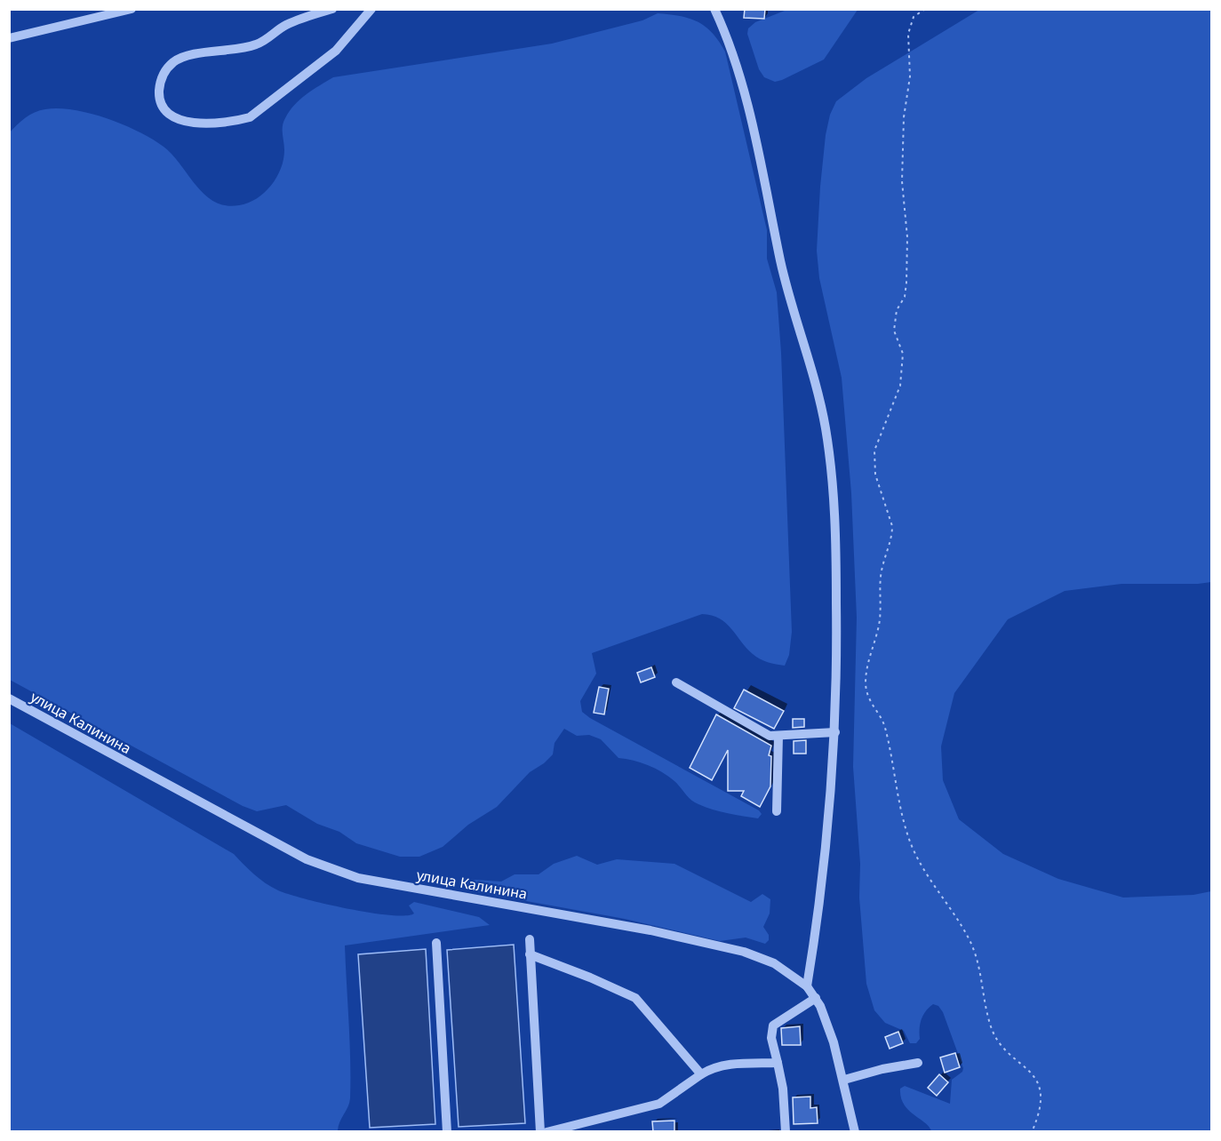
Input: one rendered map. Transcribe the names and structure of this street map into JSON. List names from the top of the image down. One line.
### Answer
{"streets":{"street":["улица Калинина"]}}
